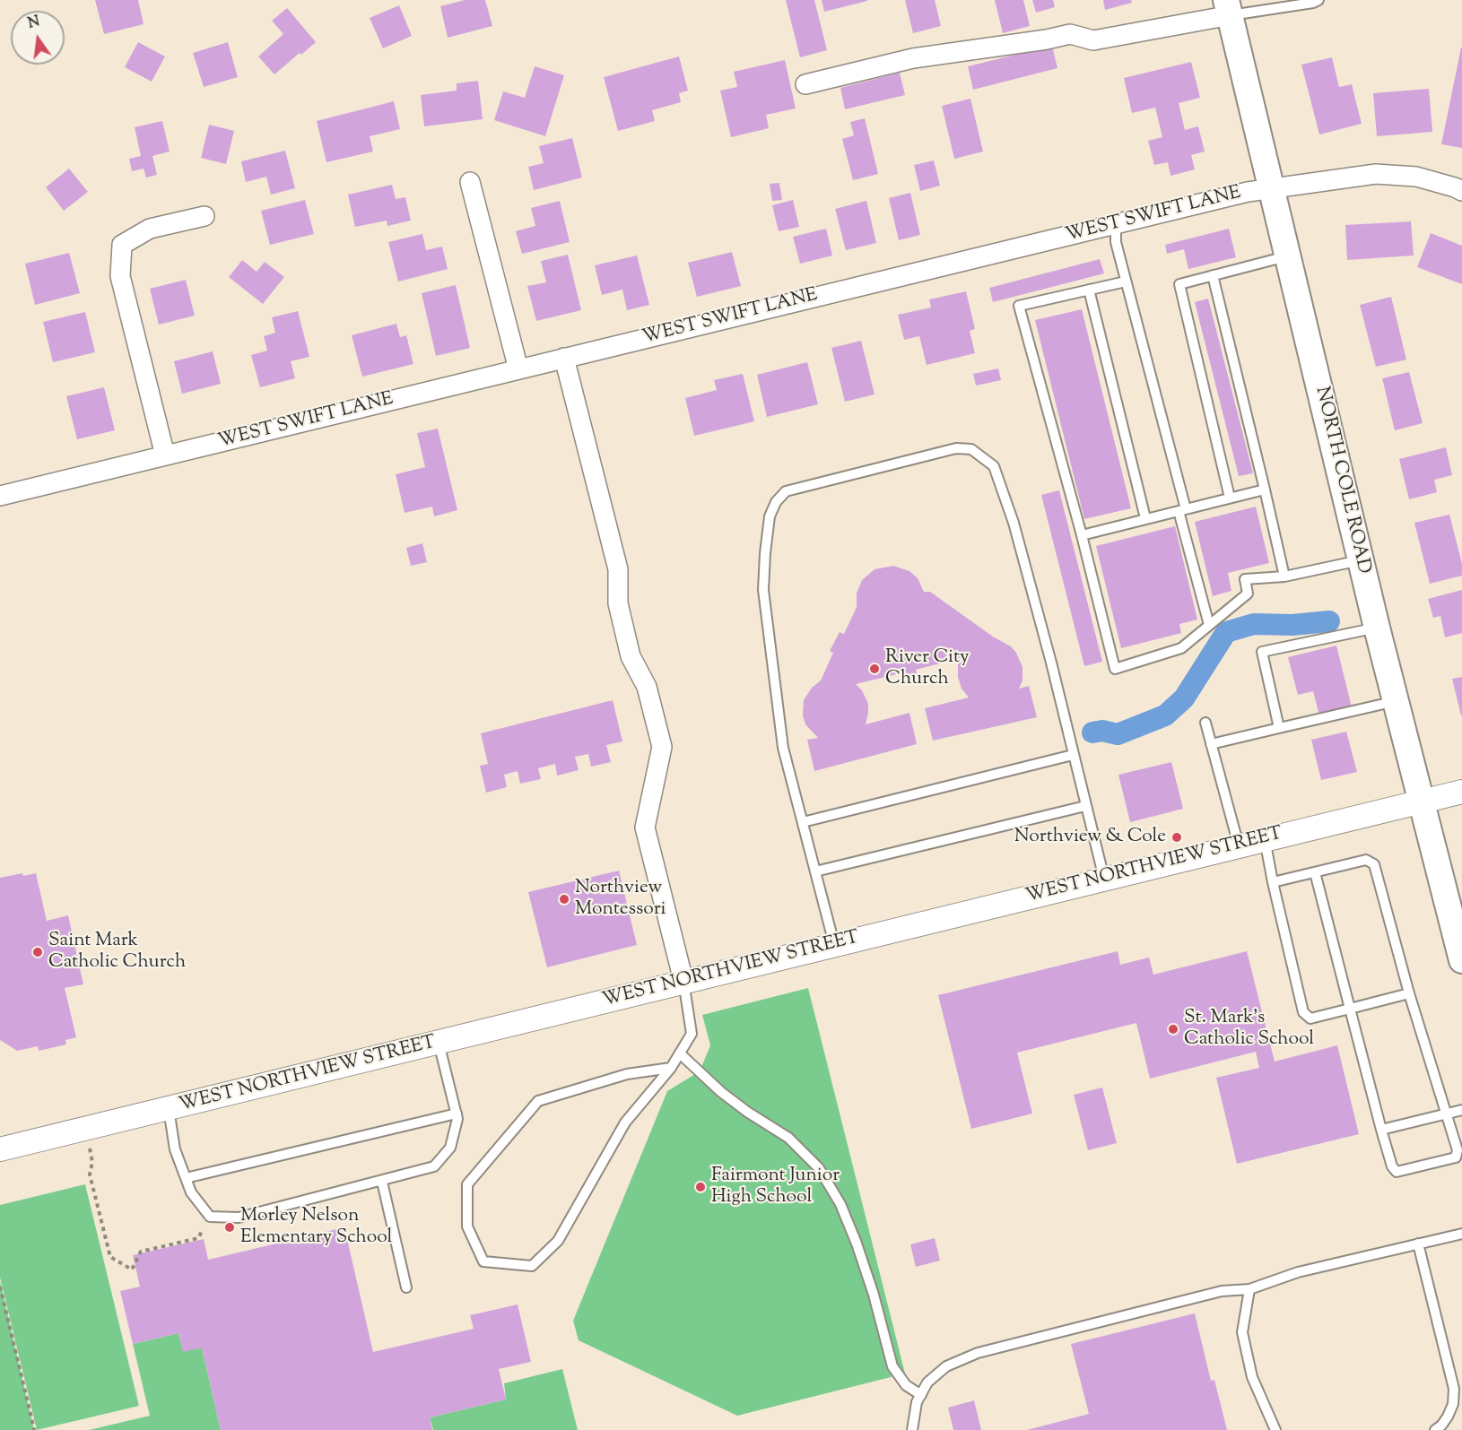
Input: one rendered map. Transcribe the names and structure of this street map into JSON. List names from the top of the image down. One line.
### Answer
{"streets":{"main road":["NORTH COLE ROAD"],"street":["WEST SWIFT LANE","WEST NORTHVIEW STREET"]},"crossings":[["WEST SWIFT LANE","NORTH COLE ROAD"],["NORTH COLE ROAD","WEST NORTHVIEW STREET"]],"places":["River City Church","Northview & Cole","Northview Montessori","Saint Mark Catholic Church","St. Mark's Catholic School","Fairmont Junior High School","Morley Nelson Elementary School"],"north":"top"}
